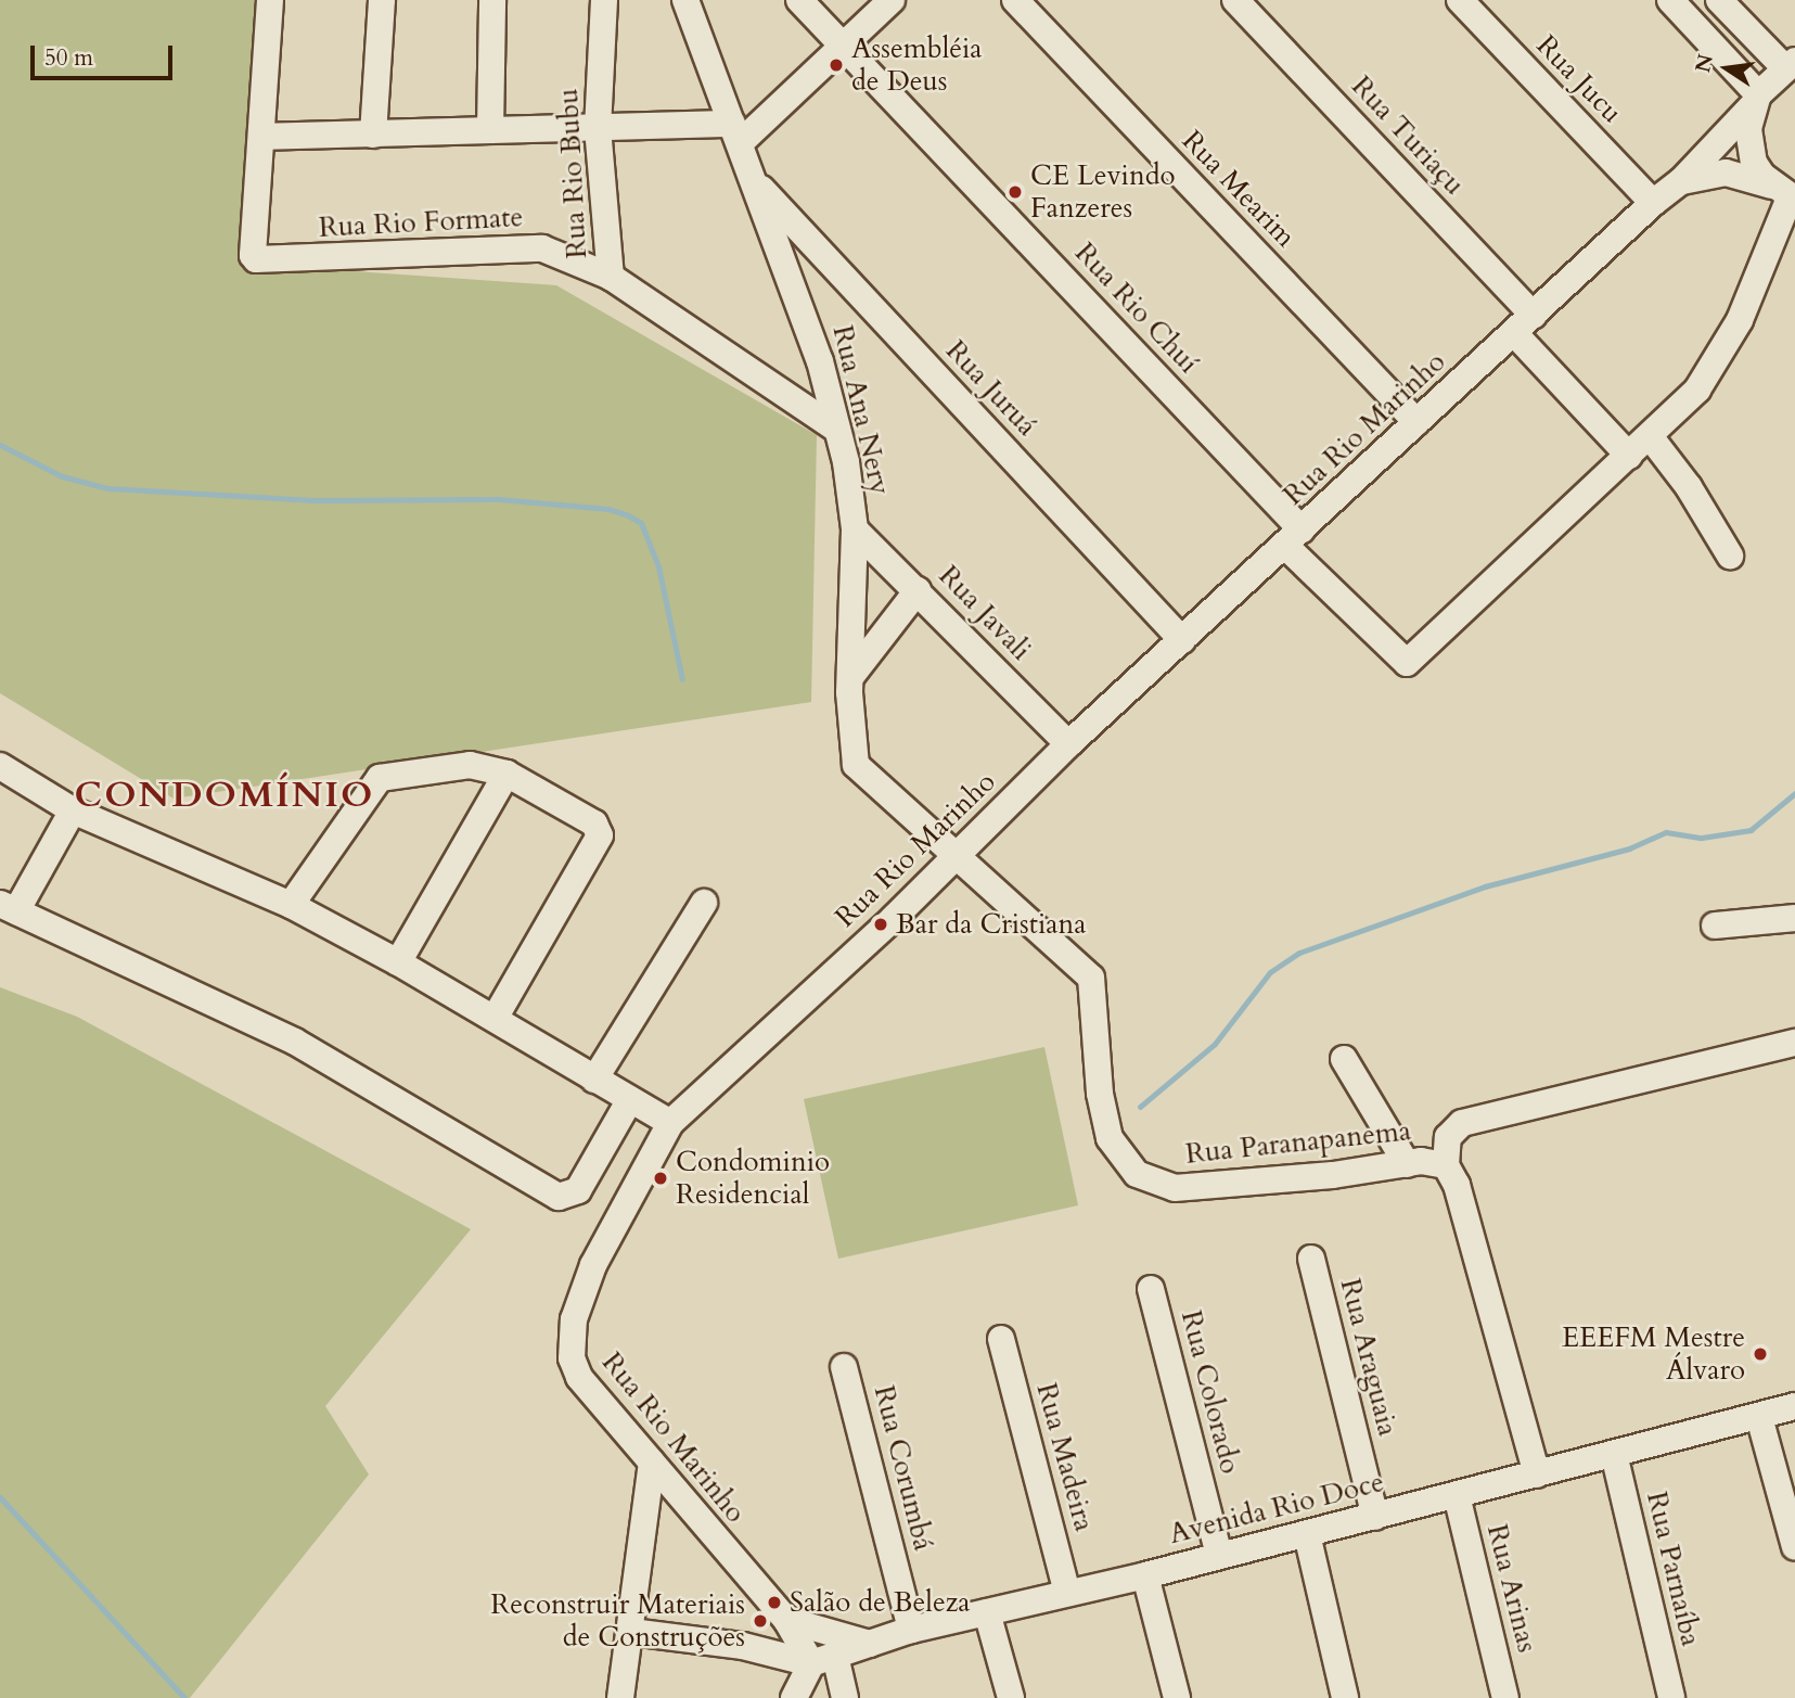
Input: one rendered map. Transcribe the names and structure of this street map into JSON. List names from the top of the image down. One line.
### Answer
{"streets":{"street":["Rua Jucu","Rua Turiaçu","Rua Rio Bubu","Rua Mearim","Rua Rio Formate","Rua Rio Chuí","Rua Juruá","Rua Ana Nery","Rua Rio Marinho","Rua Javali","Rua Paranapanema","Rua Araguaia","Rua Colorado","Rua Madeira","Rua Corumbá","Avenida Rio Doce","Rua Parnaíba","Rua Arinas"]},"crossings":[["Rua Jucu","Rua Rio Marinho"],["Rua Turiaçu","Rua Rio Chuí"],["Rua Turiaçu","Rua Rio Marinho"],["Rua Rio Bubu","Rua Rio Formate"],["Rua Mearim","Rua Rio Marinho"],["Rua Rio Chuí","Rua Rio Marinho"],["Rua Juruá","Rua Ana Nery"],["Rua Juruá","Rua Rio Marinho"],["Rua Ana Nery","Rua Rio Marinho"],["Rua Ana Nery","Rua Javali"],["Rua Ana Nery","Rua Paranapanema"],["Rua Rio Marinho","Rua Javali"],["Rua Rio Marinho","Avenida Rio Doce"],["Rua Paranapanema","Avenida Rio Doce"],["Rua Araguaia","Avenida Rio Doce"],["Rua Colorado","Avenida Rio Doce"],["Rua Madeira","Avenida Rio Doce"],["Rua Corumbá","Avenida Rio Doce"],["Avenida Rio Doce","Rua Parnaíba"],["Avenida Rio Doce","Rua Arinas"]],"districts":["CONDOMÍNIO"],"places":["Assembléia de Deus","CE Levindo Fanzeres","Bar da Cristiana","Condominio Residencial","EEEFM Mestre Álvaro","Salão de Beleza","Reconstruir Materiais de Construções"],"scale_bar":"50 m","north":"left"}
